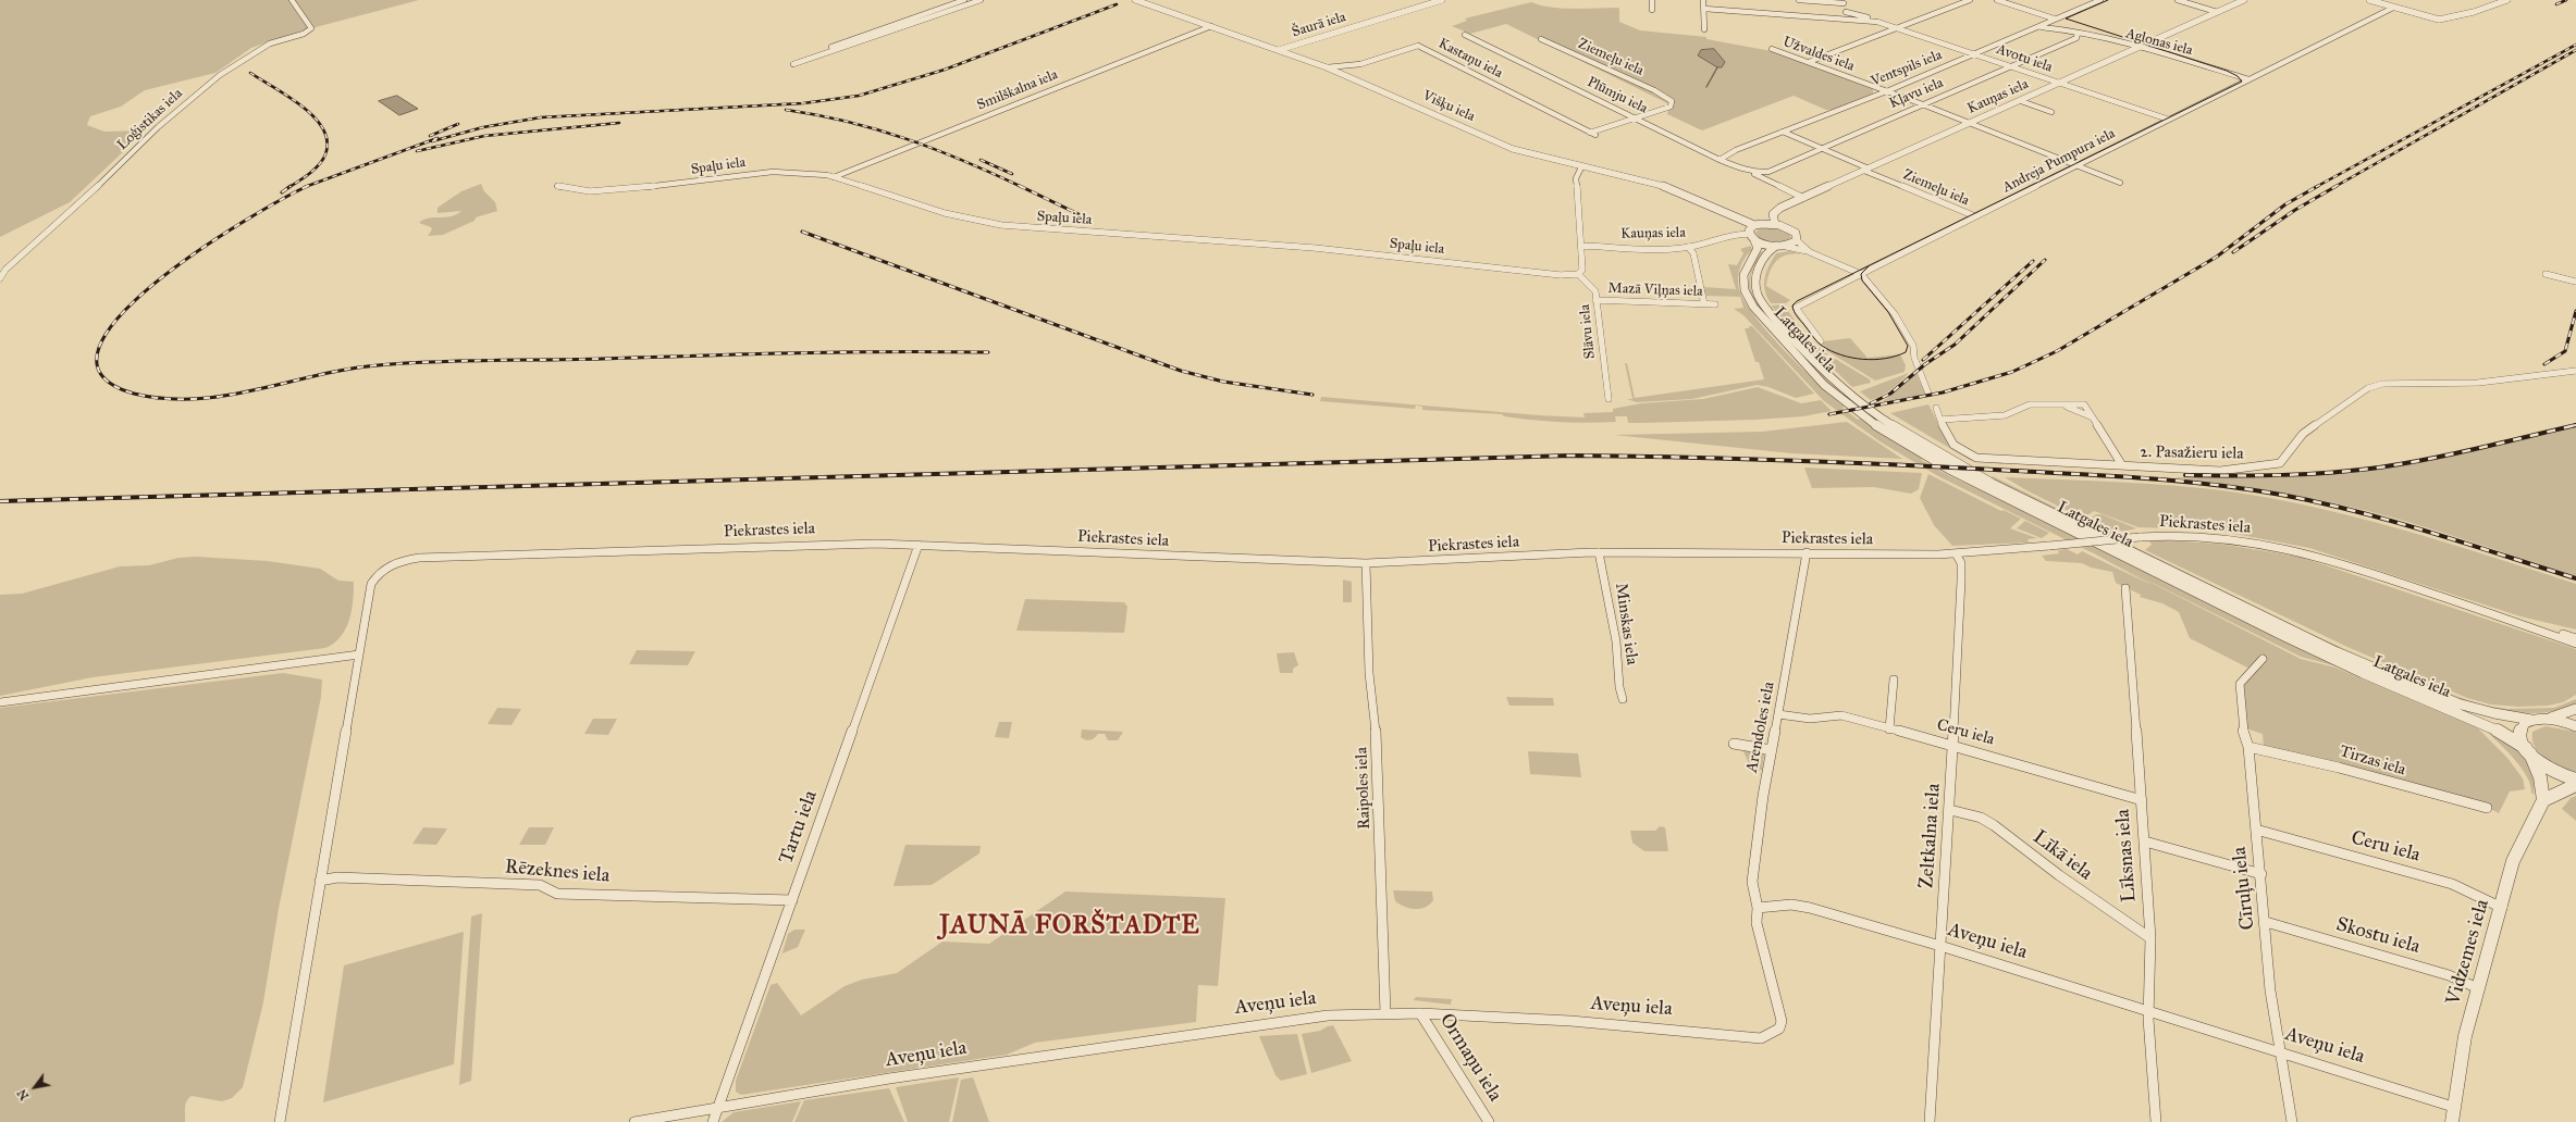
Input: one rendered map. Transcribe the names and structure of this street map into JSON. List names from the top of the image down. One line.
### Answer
{"streets":{"street":["Šaurā iela","Aglonas iela","Užvaldes iela","Ziemeļu iela","Kastaņu iela","Avotu iela","Ventspils iela","Smilškalna iela","Kļavu iela","Plūmju iela","Kauņas iela","Višķu iela","Loģistikas iela","Andreja Pumpura iela","Spaļu iela","Mazā Viļņas iela","Slāvu iela","Latgales iela","2. Pasažieru iela","Piekrastes iela","Minskas iela","Arendoles iela","Ceru iela","Tirzas iela","Raipoles iela","Tartu iela","Zeltkalna iela","Līkā iela","Līksnas iela","Rēzeknes iela","Cīruļu iela","Skostu iela","Aveņu iela","Vidzemes iela","Ormaņu iela"]},"crossings":[["Šaurā iela","Višķu iela"],["Aglonas iela","Ventspils iela"],["Aglonas iela","Kļavu iela"],["Aglonas iela","Kauņas iela"],["Aglonas iela","Andreja Pumpura iela"],["Užvaldes iela","Ventspils iela"],["Užvaldes iela","Kļavu iela"],["Užvaldes iela","Kauņas iela"],["Užvaldes iela","Andreja Pumpura iela"],["Ziemeļu iela","Kastaņu iela"],["Ziemeļu iela","Ventspils iela"],["Ziemeļu iela","Kļavu iela"],["Ziemeļu iela","Plūmju iela"],["Ziemeļu iela","Kauņas iela"],["Ziemeļu iela","Andreja Pumpura iela"],["Kastaņu iela","Plūmju iela"],["Kastaņu iela","Višķu iela"],["Avotu iela","Ventspils iela"],["Avotu iela","Kļavu iela"],["Avotu iela","Kauņas iela"],["Avotu iela","Andreja Pumpura iela"],["Ventspils iela","Plūmju iela"],["Smilškalna iela","Višķu iela"],["Smilškalna iela","Spaļu iela"],["Kļavu iela","Plūmju iela"],["Kauņas iela","Latgales iela"],["Spaļu iela","Slāvu iela"],["Mazā Viļņas iela","Slāvu iela"],["Piekrastes iela","Minskas iela"],["Piekrastes iela","Arendoles iela"],["Piekrastes iela","Raipoles iela"],["Piekrastes iela","Tartu iela"],["Piekrastes iela","Zeltkalna iela"],["Arendoles iela","Ceru iela"],["Arendoles iela","Aveņu iela"],["Ceru iela","Zeltkalna iela"],["Ceru iela","Līksnas iela"],["Ceru iela","Cīruļu iela"],["Ceru iela","Vidzemes iela"],["Tirzas iela","Cīruļu iela"],["Raipoles iela","Aveņu iela"],["Tartu iela","Rēzeknes iela"],["Tartu iela","Aveņu iela"],["Zeltkalna iela","Līkā iela"],["Zeltkalna iela","Aveņu iela"],["Līkā iela","Līksnas iela"],["Līksnas iela","Aveņu iela"],["Cīruļu iela","Skostu iela"],["Cīruļu iela","Aveņu iela"],["Skostu iela","Vidzemes iela"],["Aveņu iela","Vidzemes iela"],["Aveņu iela","Ormaņu iela"]],"districts":["JAUNĀ FORŠTADTE"],"north":"bottom left"}
